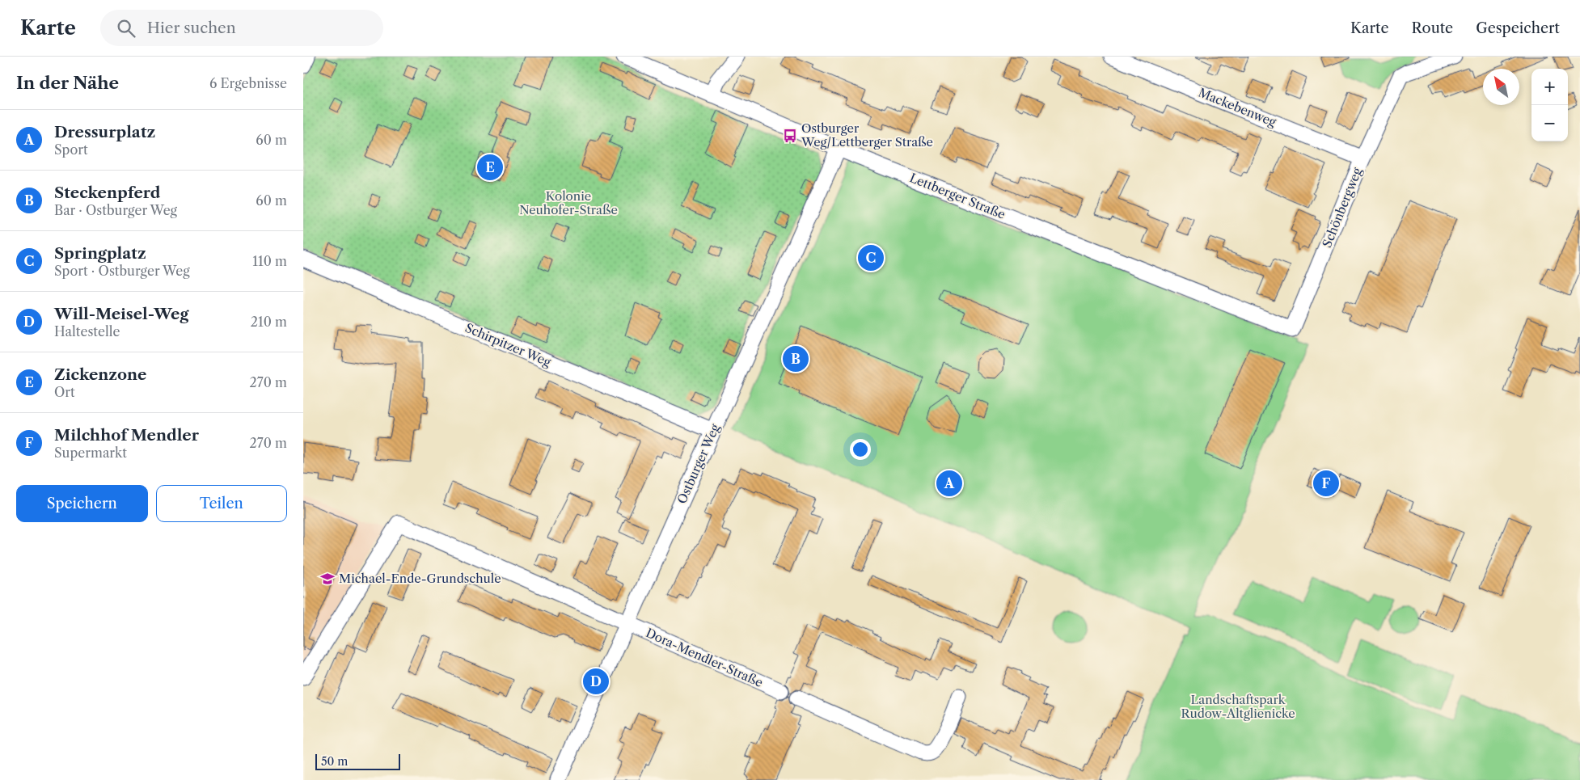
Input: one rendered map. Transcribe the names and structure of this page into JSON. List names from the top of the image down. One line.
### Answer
{"streets":{"street":["Mackebenweg","Lettberger Straße","Schönbergweg","Schirpitzer Weg","Ostburger Weg","Dora-Mendler-Straße"]},"crossings":[["Mackebenweg","Schönbergweg"],["Lettberger Straße","Schönbergweg"],["Lettberger Straße","Ostburger Weg"],["Schirpitzer Weg","Ostburger Weg"],["Ostburger Weg","Dora-Mendler-Straße"]],"parks":["Kolonie Neuhofer-Straße","Landschaftspark Rudow-Altglienicke"],"places":{"bus stop":["Ostburger Weg/Lettberger Straße"],"school or university":["Michael-Ende-Grundschule"]},"scale_bar":"50 m","north":"top left","page":{"header":"Karte","search":"Hier suchen","nav":["Karte","Route","Gespeichert"],"heading":["In der Nähe","6 Ergebnisse"],"map_buttons":["+","−"],"list":[{"mark":"A","name":"Dressurplatz","note":"Sport","value":"60 m"},{"mark":"B","name":"Steckenpferd","note":"Bar · Ostburger Weg","value":"60 m"},{"mark":"C","name":"Springplatz","note":"Sport · Ostburger Weg","value":"110 m"},{"mark":"D","name":"Will-Meisel-Weg","note":"Haltestelle","value":"210 m"},{"mark":"E","name":"Zickenzone","note":"Ort","value":"270 m"},{"mark":"F","name":"Milchhof Mendler","note":"Supermarkt","value":"270 m"}],"pins":["E","C","B","A","F","D"],"buttons":["Speichern","Teilen"],"scale":"50 m"}}
